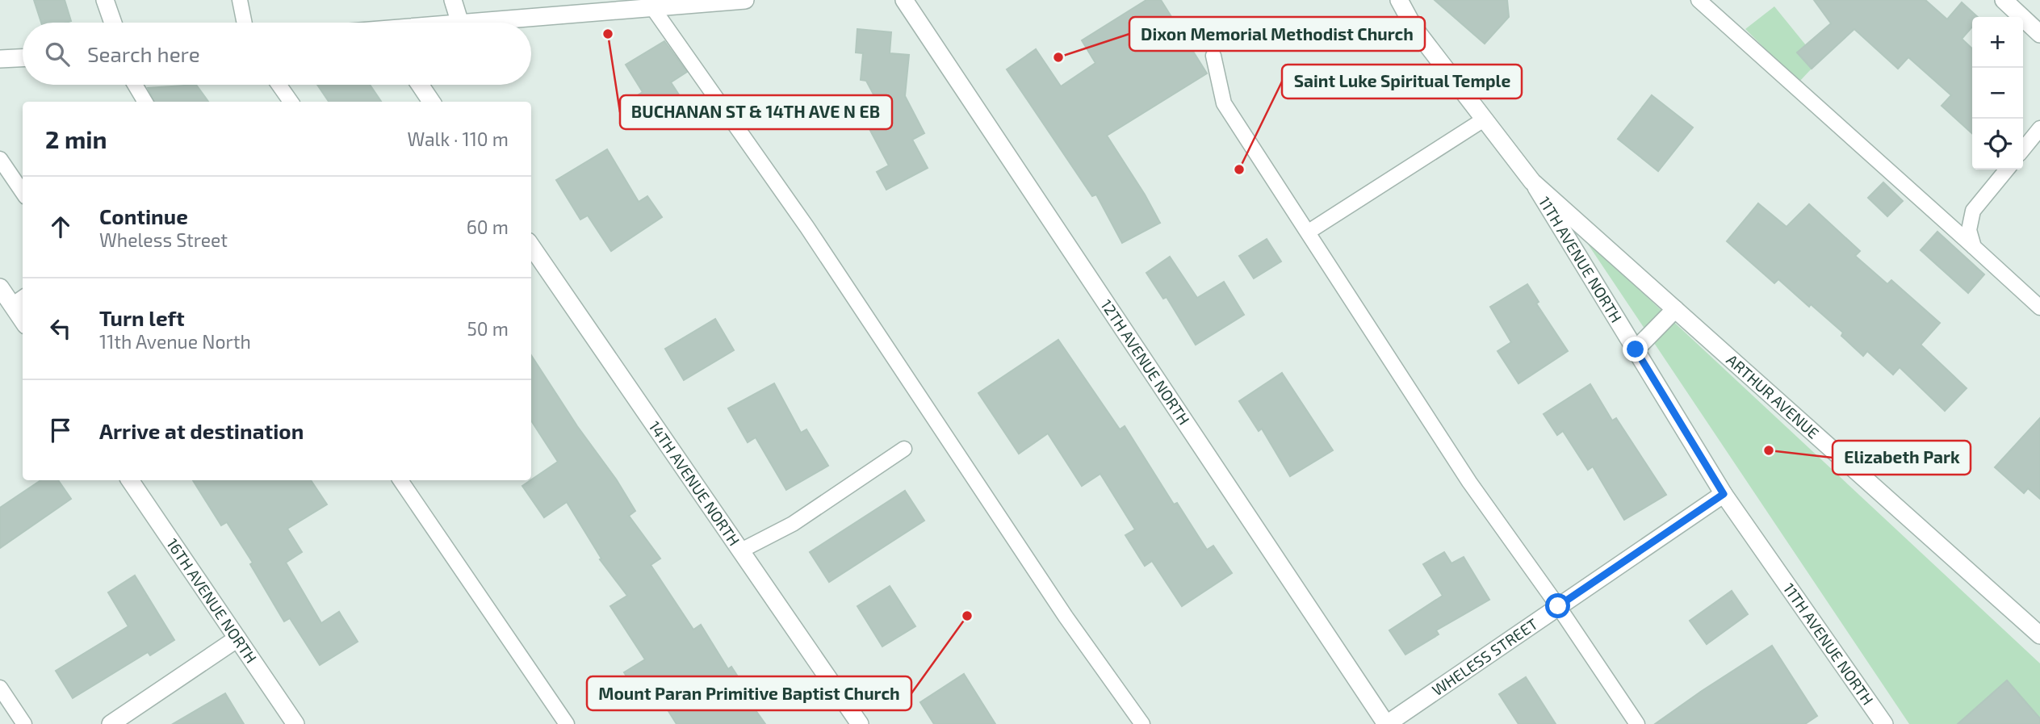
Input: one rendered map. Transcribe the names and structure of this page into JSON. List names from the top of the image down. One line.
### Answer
{"streets":{"street":["11TH AVENUE NORTH","12TH AVENUE NORTH","ARTHUR AVENUE","14TH AVENUE NORTH","16TH AVENUE NORTH","WHELESS STREET"]},"crossings":[["11TH AVENUE NORTH","ARTHUR AVENUE"],["11TH AVENUE NORTH","WHELESS STREET"],["12TH AVENUE NORTH","WHELESS STREET"]],"places":["BUCHANAN ST & 14TH AVE N EB","Dixon Memorial Methodist Church","Saint Luke Spiritual Temple","Elizabeth Park","Mount Paran Primitive Baptist Church"],"page":{"map_buttons":["+","−"],"search":"Search here","heading":["2 min","Walk · 110 m"],"list":[["Continue","Wheless Street","60 m"],["Turn left","11th Avenue North","50 m"],"Arrive at destination"]}}
